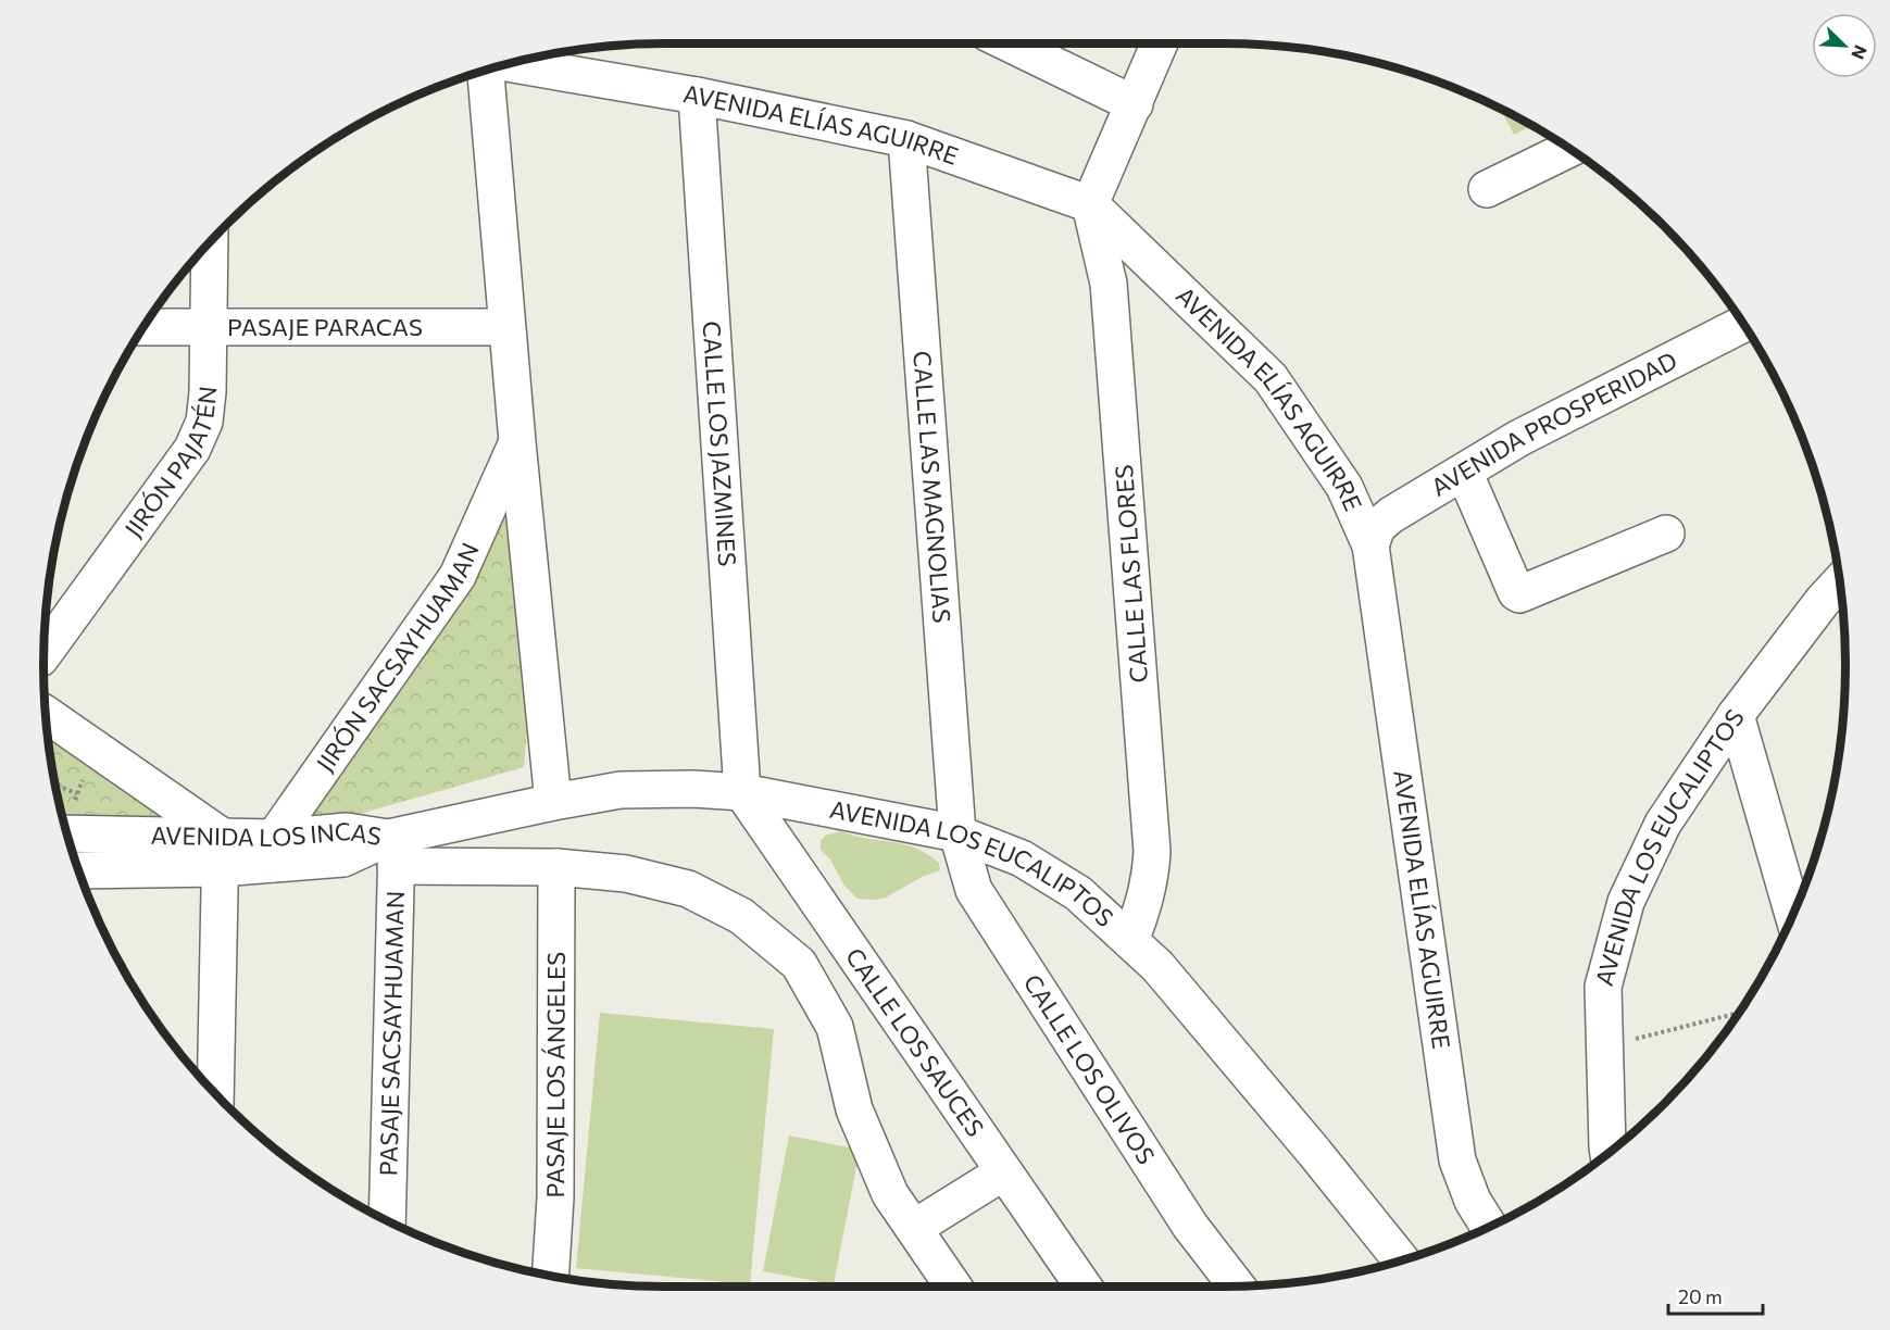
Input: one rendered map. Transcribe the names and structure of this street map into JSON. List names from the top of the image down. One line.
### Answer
{"streets":{"street":["AVENIDA ELÍAS AGUIRRE","PASAJE PARACAS","AVENIDA PROSPERIDAD","CALLE LOS JAZMINES","JIRÓN PAJATÉN","CALLE LAS MAGNOLIAS","CALLE LAS FLORES","JIRÓN SACSAYHUAMAN","AVENIDA LOS INCAS","AVENIDA LOS EUCALIPTOS","PASAJE SACSAYHUAMAN","CALLE LOS SAUCES","CALLE LOS OLIVOS","PASAJE LOS ÁNGELES"]},"crossings":[["AVENIDA ELÍAS AGUIRRE","AVENIDA PROSPERIDAD"],["AVENIDA ELÍAS AGUIRRE","CALLE LOS JAZMINES"],["AVENIDA ELÍAS AGUIRRE","CALLE LAS MAGNOLIAS"],["AVENIDA ELÍAS AGUIRRE","CALLE LAS FLORES"],["PASAJE PARACAS","JIRÓN PAJATÉN"],["PASAJE PARACAS","JIRÓN SACSAYHUAMAN"],["CALLE LOS JAZMINES","AVENIDA LOS EUCALIPTOS"],["CALLE LOS JAZMINES","CALLE LOS SAUCES"],["CALLE LAS MAGNOLIAS","AVENIDA LOS EUCALIPTOS"],["CALLE LAS MAGNOLIAS","CALLE LOS OLIVOS"],["CALLE LAS FLORES","AVENIDA LOS EUCALIPTOS"],["JIRÓN SACSAYHUAMAN","AVENIDA LOS INCAS"],["JIRÓN SACSAYHUAMAN","AVENIDA LOS EUCALIPTOS"],["AVENIDA LOS INCAS","AVENIDA LOS EUCALIPTOS"],["AVENIDA LOS INCAS","PASAJE SACSAYHUAMAN"],["AVENIDA LOS EUCALIPTOS","PASAJE SACSAYHUAMAN"],["AVENIDA LOS EUCALIPTOS","CALLE LOS SAUCES"],["AVENIDA LOS EUCALIPTOS","CALLE LOS OLIVOS"]],"scale_bar":"20 m","north":"bottom right"}
